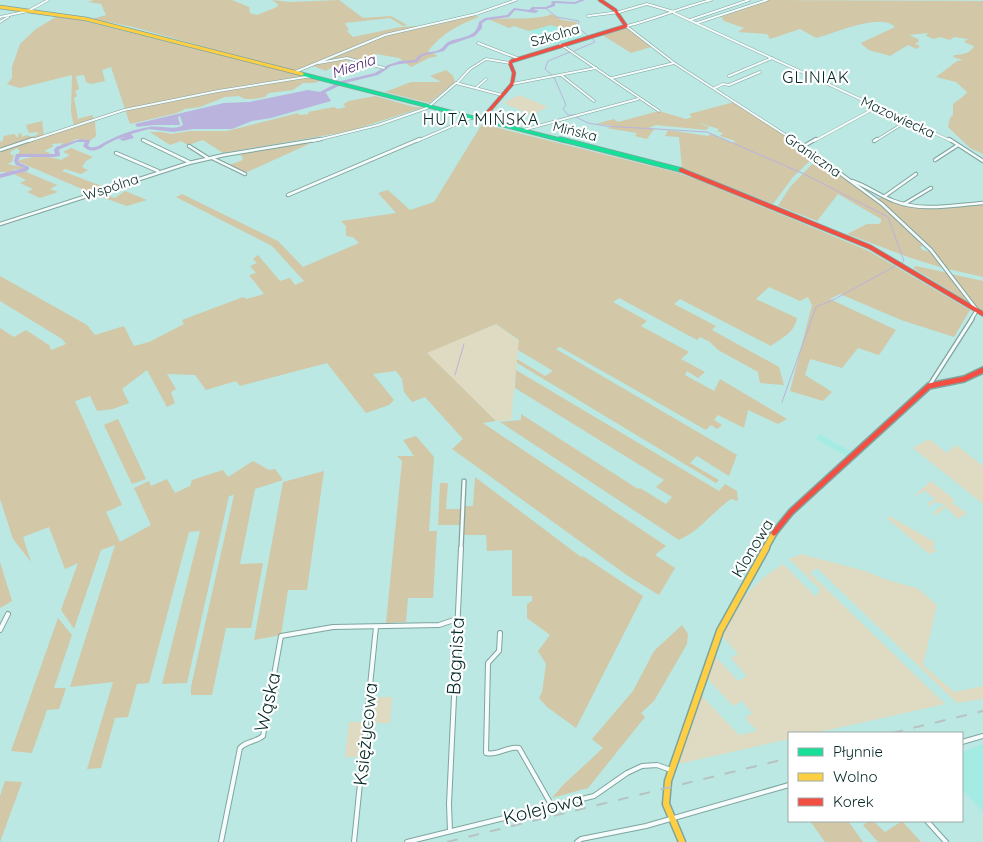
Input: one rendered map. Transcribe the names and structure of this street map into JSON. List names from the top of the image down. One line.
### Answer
{"streets":{"main road":["Szkolna","Mińska","Klonowa"],"street":["Mazowiecka","Graniczna","Wspólna","Bagnista","Wąska","Księżycowa","Kolejowa"]},"crossings":[["Szkolna","Mazowiecka"],["Szkolna","Graniczna"],["Szkolna","Wspólna"],["Mińska","Graniczna"],["Mińska","Wspólna"],["Klonowa","Kolejowa"],["Bagnista","Kolejowa"],["Wąska","Księżycowa"]],"districts":["GLINIAK","HUTA MIŃSKA"],"water":["Mienia"],"legend":["Płynnie","Wolno","Korek"]}
